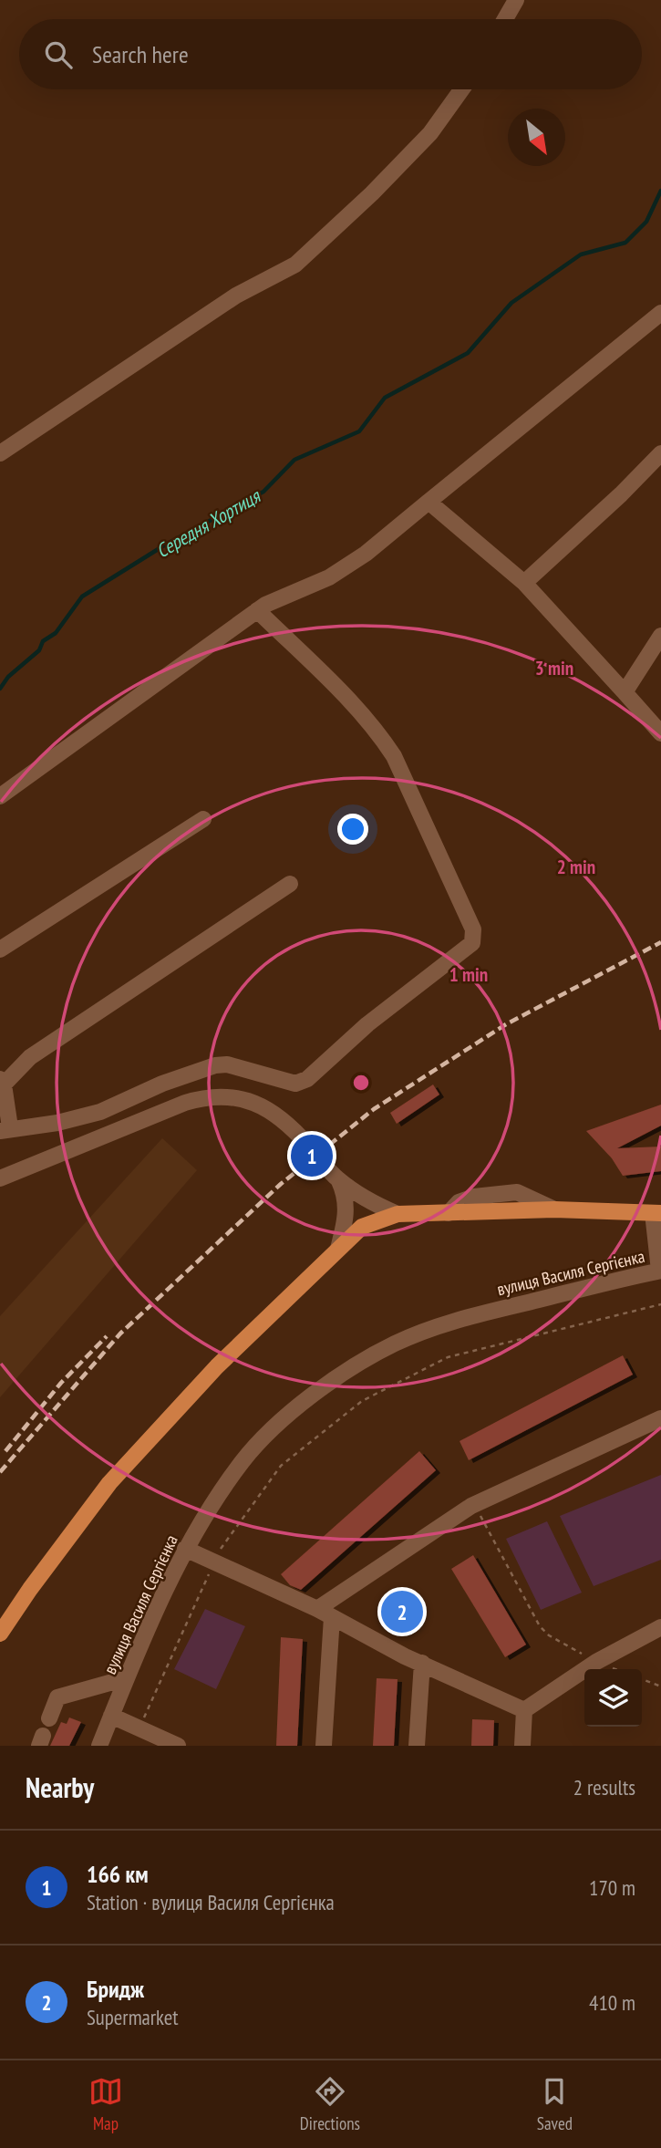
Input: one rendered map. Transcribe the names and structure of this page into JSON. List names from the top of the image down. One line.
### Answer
{"streets":{"street":["вулиця Василя Сергієнка"]},"water":["Середня Хортиця"],"north":"bottom right","page":{"search":"Search here","pins":["1","2"],"heading":["Nearby","2 results"],"list":[{"mark":"1","name":"166 км","note":"Station · вулиця Василя Сергієнка","value":"170 m"},{"mark":"2","name":"Бридж","note":"Supermarket","value":"410 m"}],"nav":["Map","Directions","Saved"]},"rings":["3 min","2 min","1 min"]}
